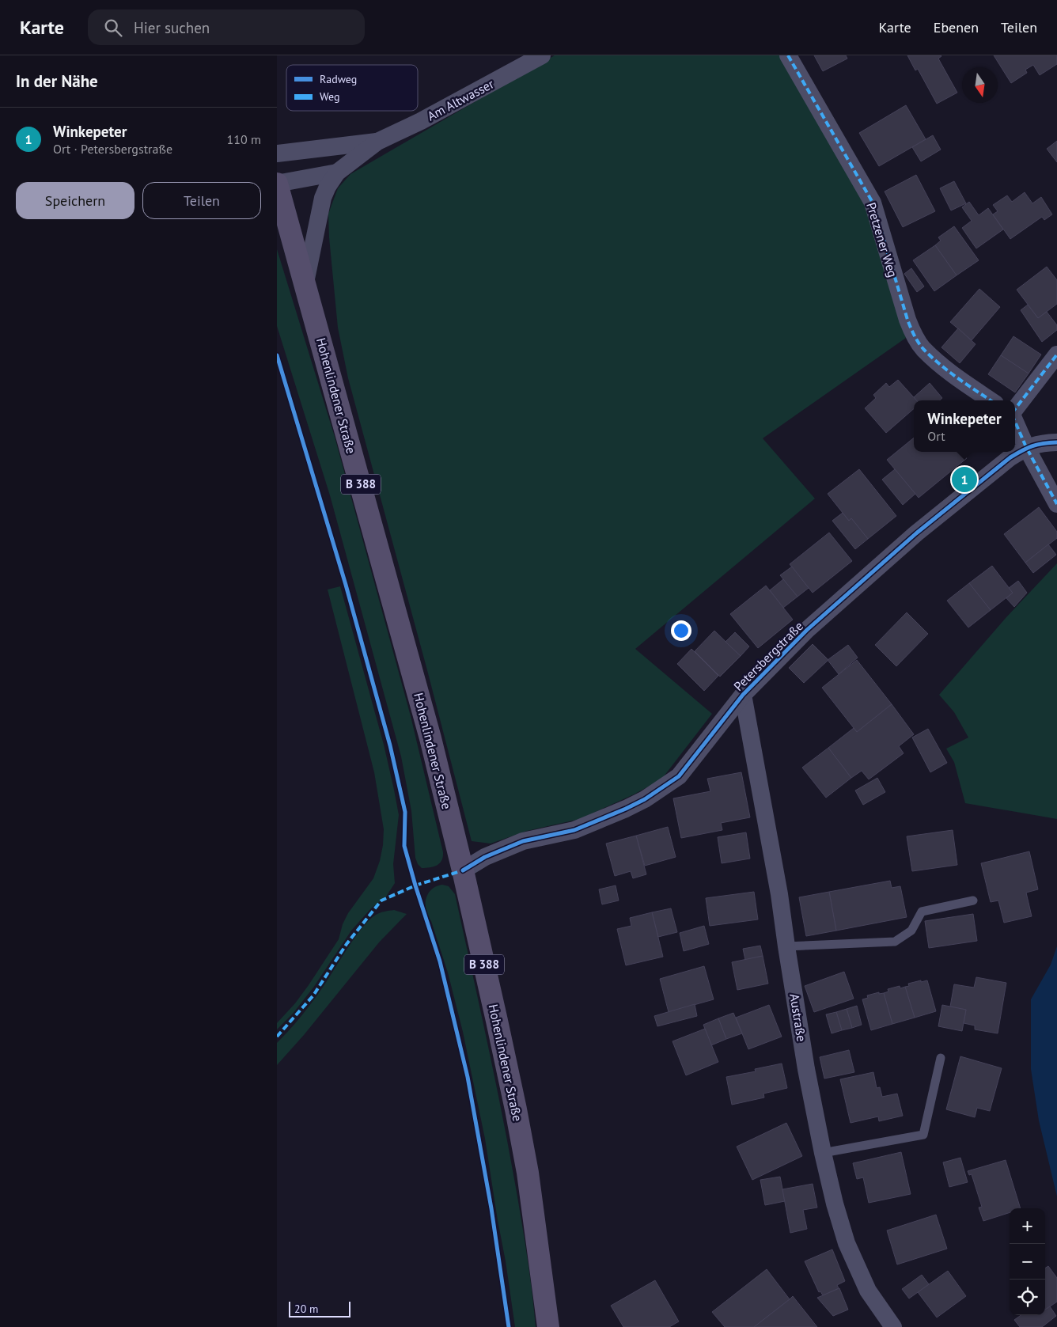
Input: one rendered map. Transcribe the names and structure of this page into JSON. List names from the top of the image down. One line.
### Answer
{"streets":{"main road":["Hohenlindener Straße","B 388"],"street":["Am Altwasser","Pretzener Weg","Petersbergstraße","Austraße"]},"crossings":[["Am Altwasser","Hohenlindener Straße"],["Hohenlindener Straße","Petersbergstraße"],["Petersbergstraße","Austraße"]],"legend":["Radweg","Weg"],"scale_bar":"20 m","north":"bottom","page":{"header":"Karte","search":"Hier suchen","nav":["Karte","Ebenen","Teilen"],"heading":"In der Nähe","list":[{"mark":"1","name":"Winkepeter","note":"Ort · Petersbergstraße","value":"110 m"}],"buttons":["Speichern","Teilen"],"popup":["Winkepeter","Ort"],"pins":"1","map_buttons":["+","−"],"scale":"20 m"}}
